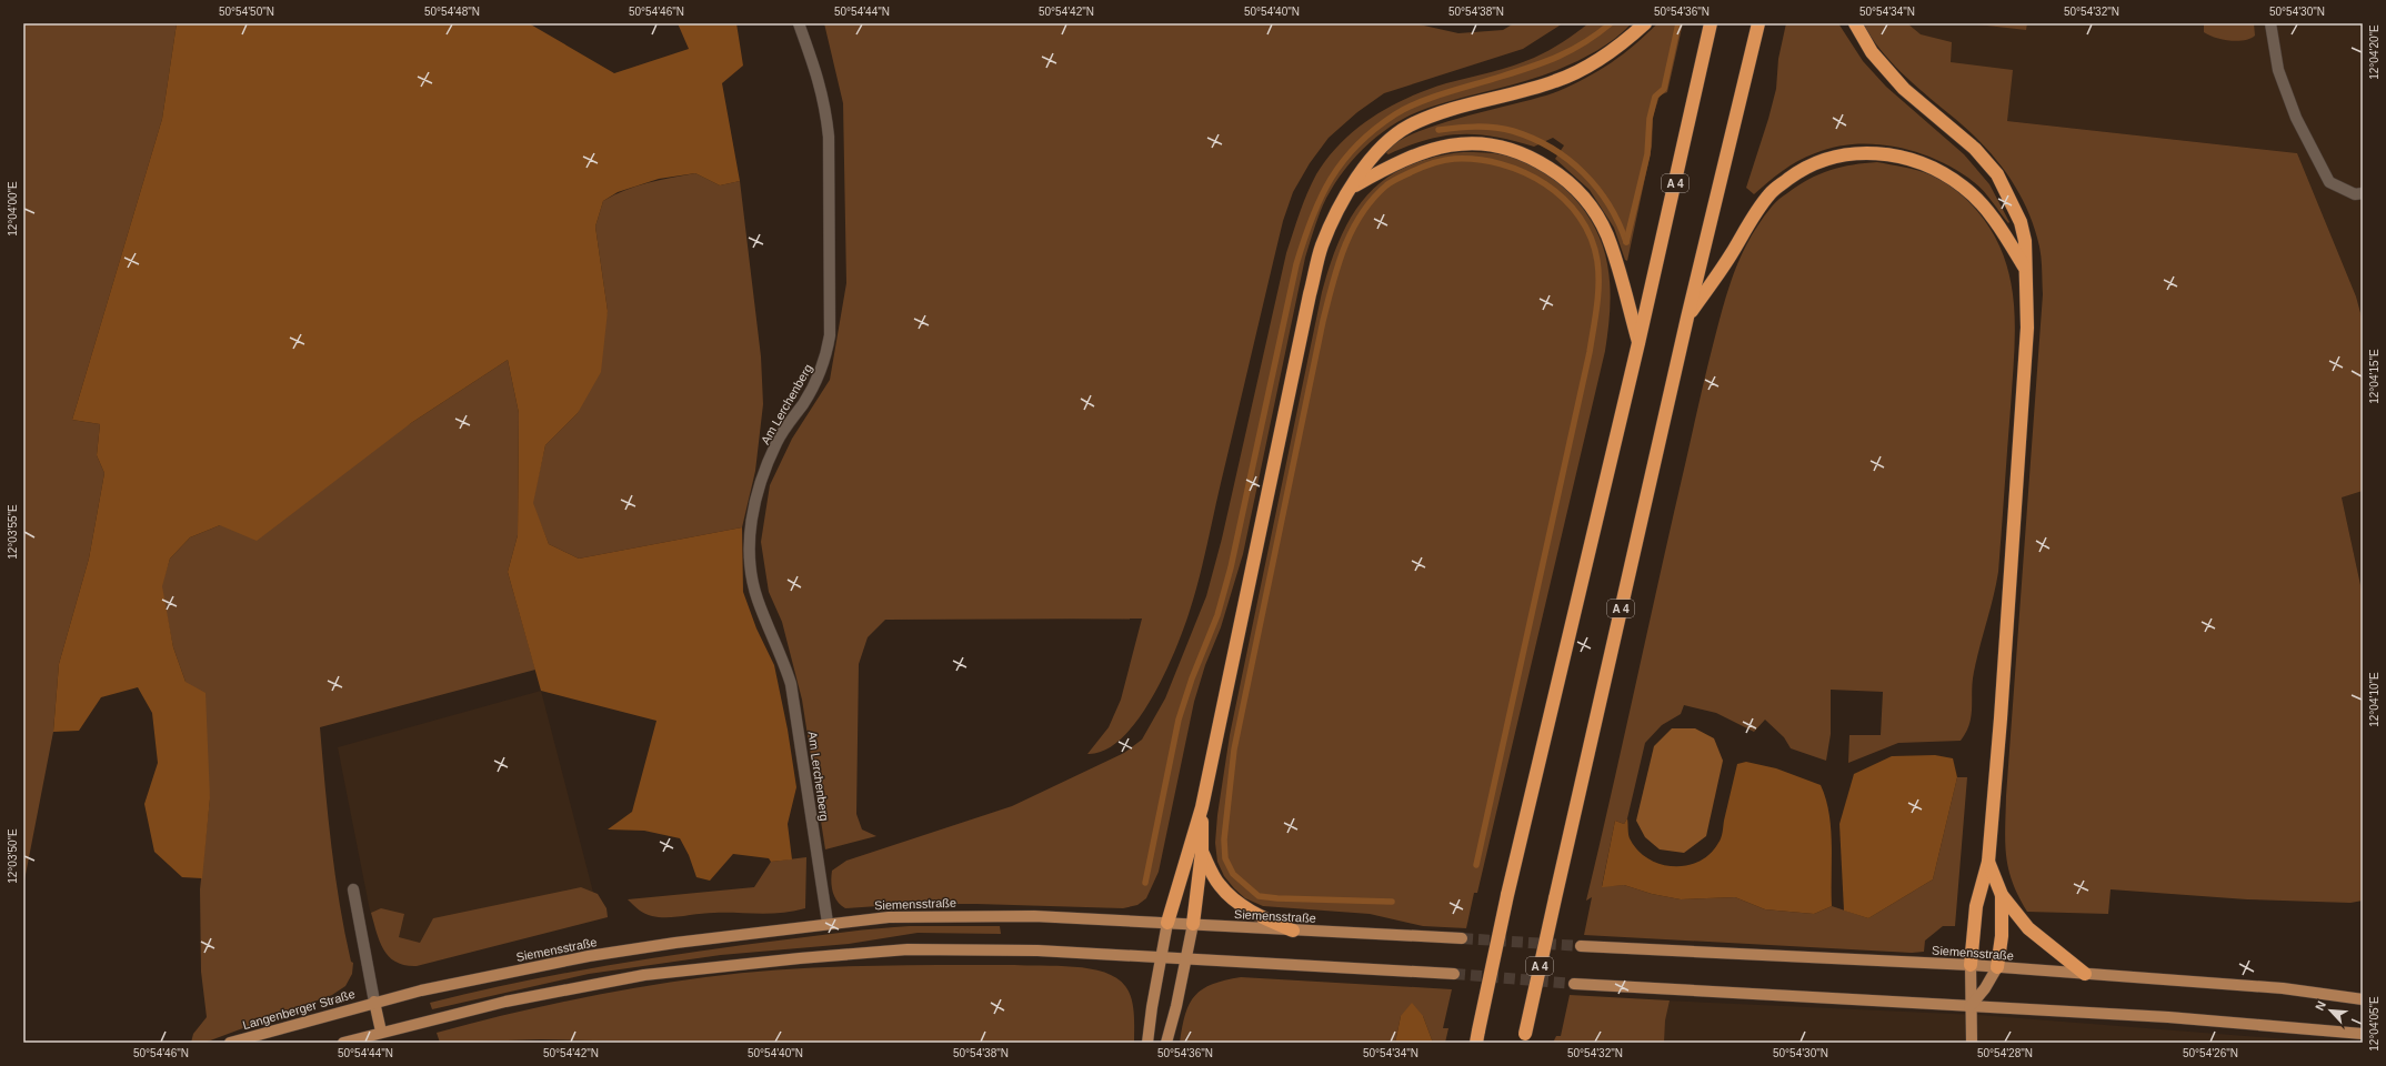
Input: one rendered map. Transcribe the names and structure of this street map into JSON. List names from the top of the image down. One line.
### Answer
{"streets":{"highway":["A 4"],"main road":["Siemensstraße","Langenberger Straße"],"street":["Am Lerchenberg"]},"crossings":[["Am Lerchenberg","Siemensstraße"],["Siemensstraße","Langenberger Straße"]],"north":"top left","coordinates":["50°54'50\"N","50°54'48\"N","50°54'46\"N","50°54'44\"N","50°54'42\"N","50°54'40\"N","50°54'38\"N","50°54'36\"N","50°54'34\"N","50°54'32\"N","50°54'30\"N","12°04'20\"E","12°04'00\"E","12°04'15\"E","12°03'55\"E","12°04'10\"E","12°03'50\"E","12°04'05\"E","50°54'28\"N","50°54'26\"N"]}
